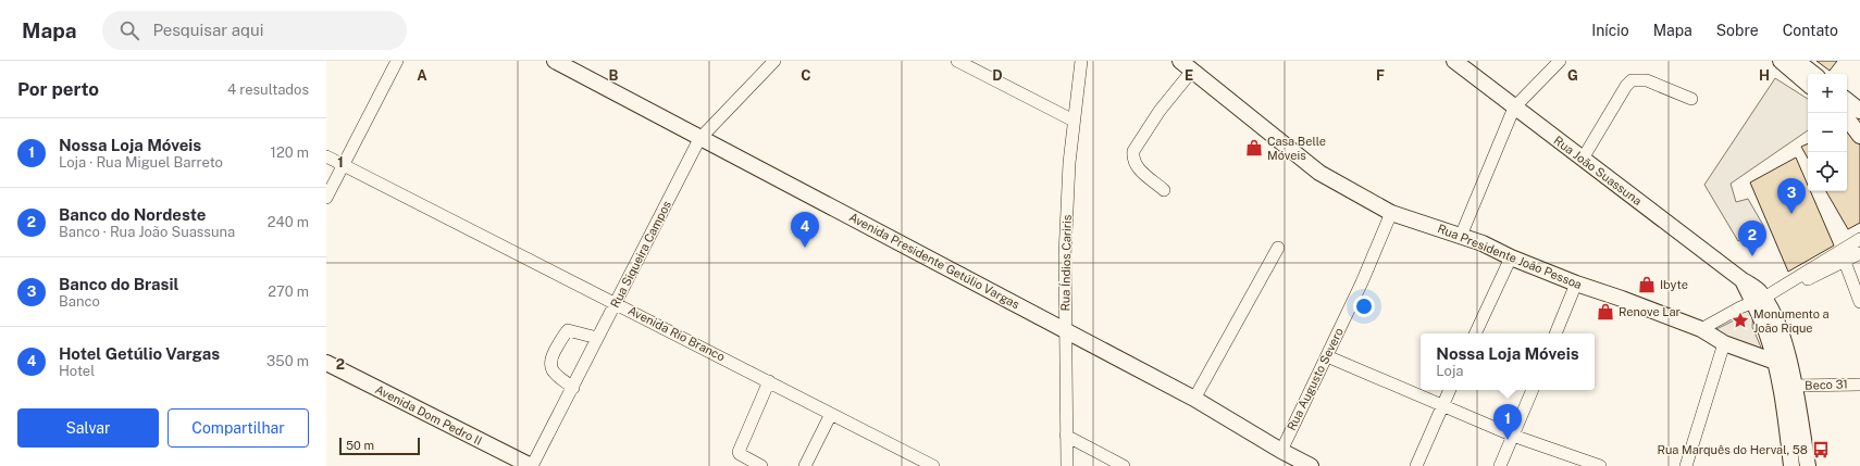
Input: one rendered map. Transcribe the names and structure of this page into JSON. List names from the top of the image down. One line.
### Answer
{"streets":{"main road":["Rua João Suassuna","Rua Presidente João Pessoa","Avenida Presidente Getúlio Vargas","Avenida Dom Pedro II"],"street":["Rua Siqueira Campos","Rua Índios Cariris","Avenida Rio Branco","Rua Augusto Severo","Beco 31"]},"crossings":[["Rua Siqueira Campos","Avenida Presidente Getúlio Vargas"],["Rua Siqueira Campos","Avenida Rio Branco"],["Rua Siqueira Campos","Avenida Dom Pedro II"],["Rua Presidente João Pessoa","Rua Augusto Severo"],["Avenida Presidente Getúlio Vargas","Rua Índios Cariris"],["Avenida Presidente Getúlio Vargas","Rua Augusto Severo"]],"places":{"shop":["Casa Belle Móveis","Ibyte","Renove Lar"],"place":["Monumento a João Rique"],"bus stop":["Rua Marquês do Herval, 58"]},"scale_bar":"50 m","page":{"header":"Mapa","search":"Pesquisar aqui","nav":["Início","Mapa","Sobre","Contato"],"heading":["Por perto","4 resultados"],"map_buttons":["+","−"],"list":[{"mark":"1","name":"Nossa Loja Móveis","note":"Loja · Rua Miguel Barreto","value":"120 m"},{"mark":"2","name":"Banco do Nordeste","note":"Banco · Rua João Suassuna","value":"240 m"},{"mark":"3","name":"Banco do Brasil","note":"Banco","value":"270 m"},{"mark":"4","name":"Hotel Getúlio Vargas","note":"Hotel","value":"350 m"}],"pins":["3","4","2","1"],"popup":["Nossa Loja Móveis","Loja"],"buttons":["Salvar","Compartilhar"],"scale":"50 m"},"grid":{"columns":["A","B","C","D","E","F","G","H"],"rows":["1","2"]}}
